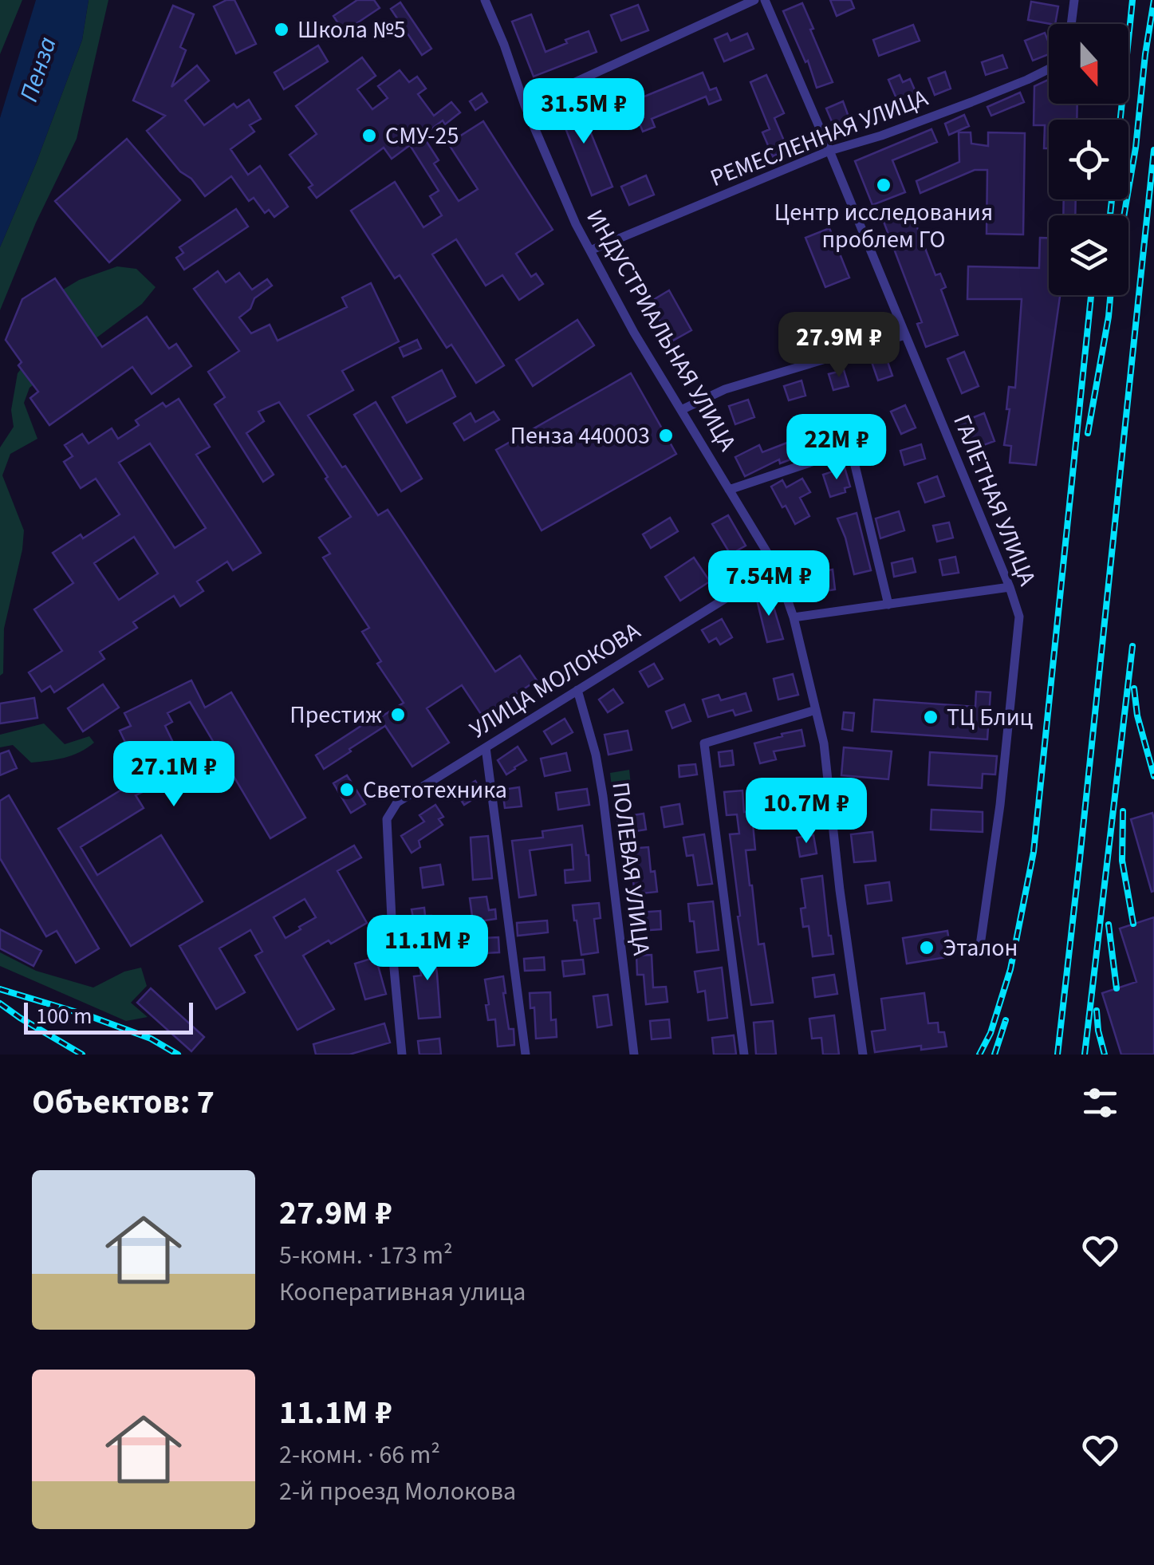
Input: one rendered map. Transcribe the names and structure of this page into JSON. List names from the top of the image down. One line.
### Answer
{"streets":{"street":["РЕМЕСЛЕННАЯ УЛИЦА","ИНДУСТРИАЛЬНАЯ УЛИЦА","ГАЛЕТНАЯ УЛИЦА","УЛИЦА МОЛОКОВА","ПОЛЕВАЯ УЛИЦА"]},"crossings":[["РЕМЕСЛЕННАЯ УЛИЦА","ИНДУСТРИАЛЬНАЯ УЛИЦА"],["РЕМЕСЛЕННАЯ УЛИЦА","ГАЛЕТНАЯ УЛИЦА"],["ИНДУСТРИАЛЬНАЯ УЛИЦА","УЛИЦА МОЛОКОВА"],["УЛИЦА МОЛОКОВА","ПОЛЕВАЯ УЛИЦА"]],"water":["Пенза"],"places":["Школа №5","СМУ-25","Центр исследования проблем ГО","Пенза 440003","Престиж","ТЦ Блиц","Светотехника","Эталон"],"scale_bar":"100 m","north":"bottom","page":{"price":["31.5M ₽","27.9M ₽","22M ₽","7.54M ₽","27.1M ₽","10.7M ₽","11.1M ₽"],"scale":"100 m","heading":"Объектов: 7","list":[{"name":"27.9M ₽","note":"5-комн. · 173 m² · Кооперативная улица"},{"name":"11.1M ₽","note":"2-комн. · 66 m² · 2-й проезд Молокова"}]}}
